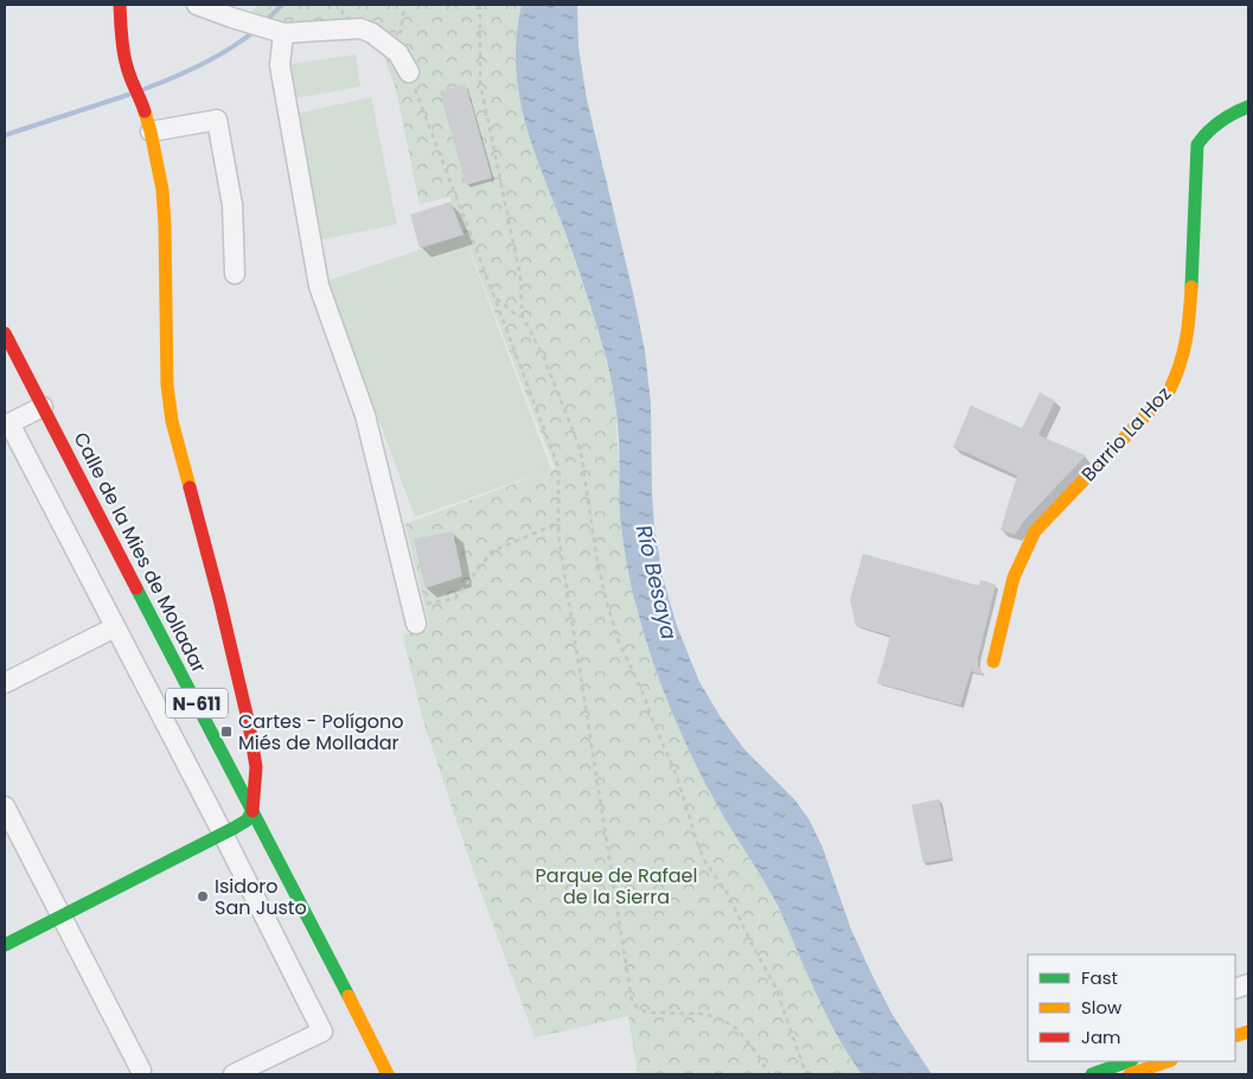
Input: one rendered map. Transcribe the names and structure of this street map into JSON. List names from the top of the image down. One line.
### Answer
{"streets":{"main road":["Barrio La Hoz","Calle de la Mies de Molladar","N-611"]},"water":["Río Besaya"],"parks":["Parque de Rafael de la Sierra"],"places":{"transit":["Cartes - Polígono Miés de Molladar"],"other":["Isidoro San Justo"]},"legend":["Fast","Slow","Jam"]}
